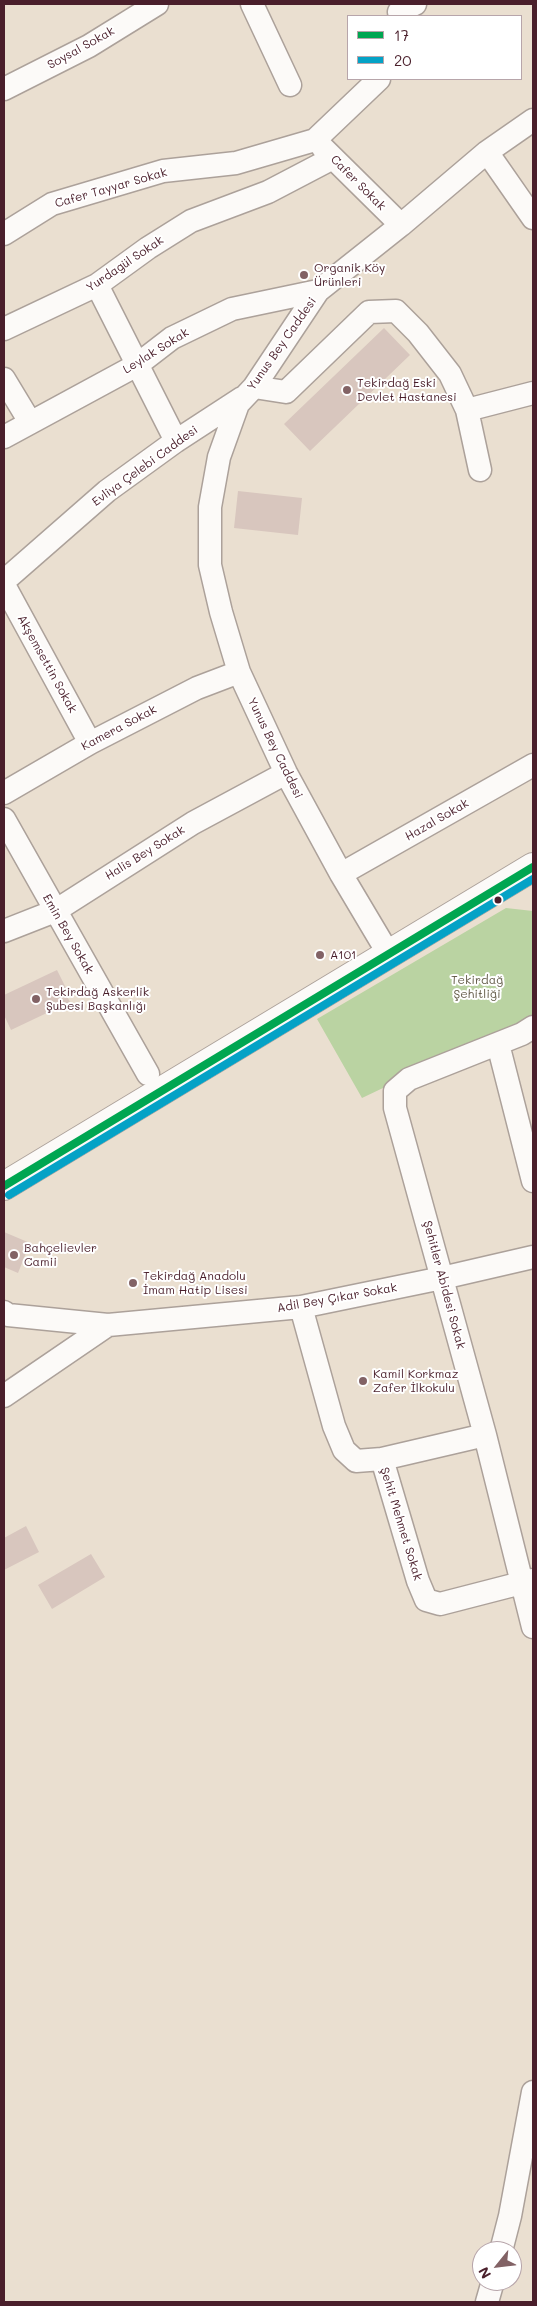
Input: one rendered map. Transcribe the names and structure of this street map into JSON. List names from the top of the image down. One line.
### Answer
{"streets":{"street":["Soysal Sokak","Cafer Sokak","Cafer Tayyar Sokak","Yurdagül Sokak","Yunus Bey Caddesi","Leylak Sokak","Evliya Çelebi Caddesi","Akşemsettin Sokak","Kamera Sokak","Hazal Sokak","Halis Bey Sokak","Emin Bey Sokak","Şehitler Abidesi Sokak","Adil Bey Çıkar Sokak","Şehit Mehmet Sokak"]},"crossings":[["Cafer Sokak","Cafer Tayyar Sokak"],["Cafer Sokak","Yurdagül Sokak"],["Cafer Sokak","Yunus Bey Caddesi"],["Yunus Bey Caddesi","Leylak Sokak"],["Yunus Bey Caddesi","Evliya Çelebi Caddesi"],["Yunus Bey Caddesi","Kamera Sokak"],["Yunus Bey Caddesi","Hazal Sokak"],["Yunus Bey Caddesi","Halis Bey Sokak"],["Akşemsettin Sokak","Kamera Sokak"],["Halis Bey Sokak","Emin Bey Sokak"],["Şehitler Abidesi Sokak","Adil Bey Çıkar Sokak"],["Şehitler Abidesi Sokak","Şehit Mehmet Sokak"],["Adil Bey Çıkar Sokak","Şehit Mehmet Sokak"]],"parks":["Tekirdağ Şehitliği"],"places":["Organik Köy Ürünleri","Tekirdağ Eski Devlet Hastanesi","A101","Tekirdağ Askerlik Şubesi Başkanlığı","Bahçelievler Camii","Tekirdağ Anadolu İmam Hatip Lisesi","Kamil Korkmaz Zafer İlkokulu"],"lines":["transit line 17","transit line 20"],"legend":["17","20"],"north":"bottom left"}
